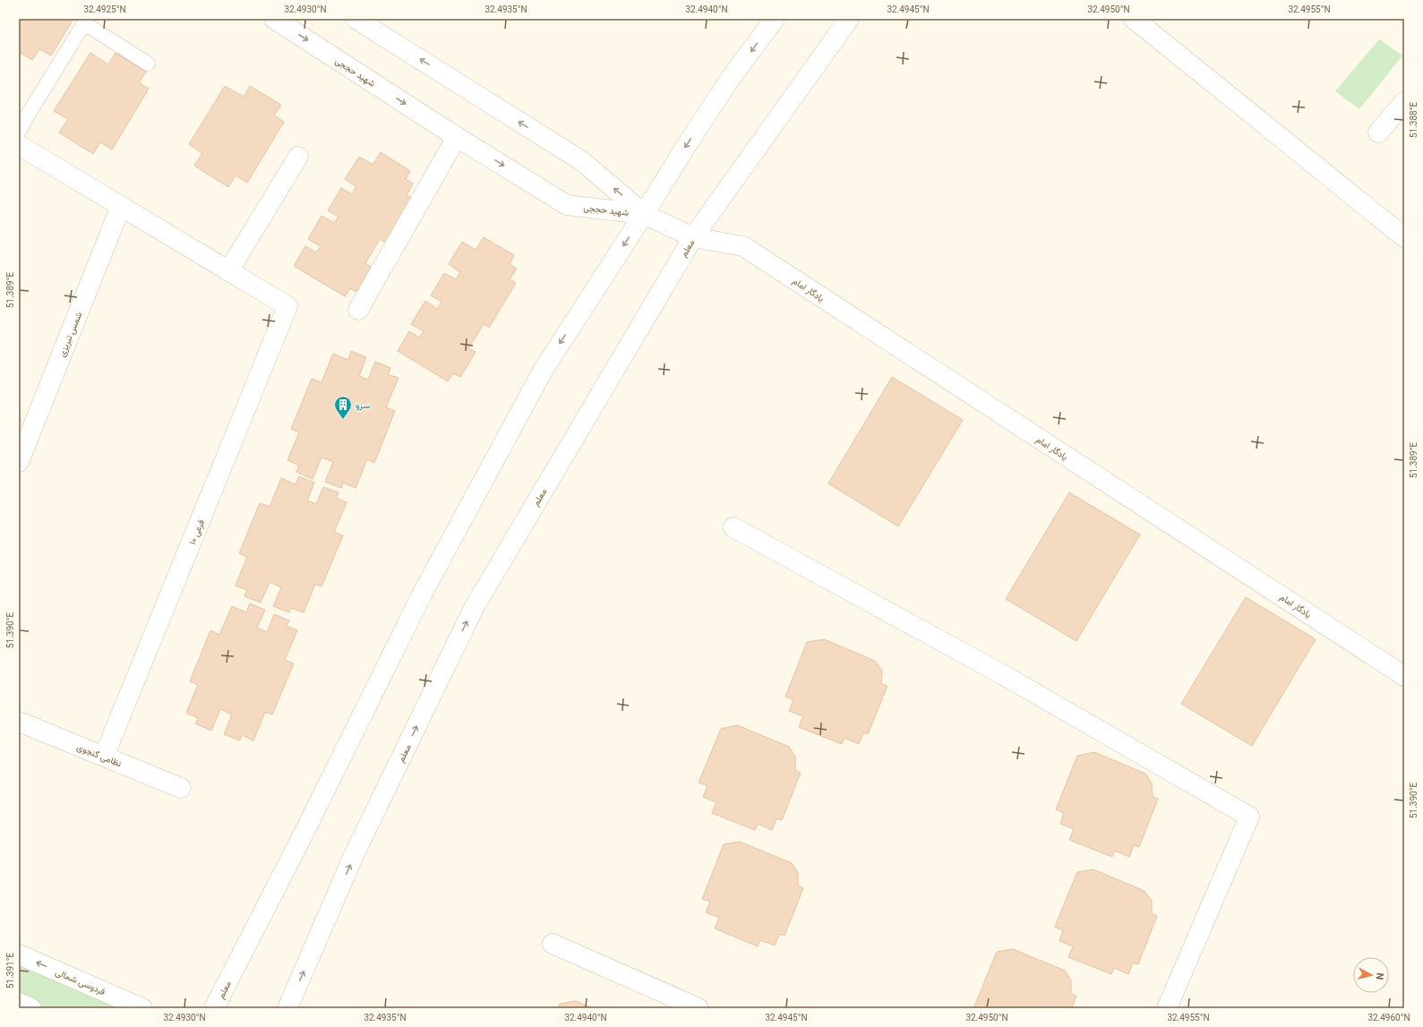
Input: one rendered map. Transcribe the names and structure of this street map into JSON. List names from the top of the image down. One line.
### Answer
{"streets":{"street":["شهید حججی","معلم","یادگار امام","شمس تبریزی","فرعی ۱۰","نظامی گنجوی","فردوسی شمالی"]},"crossings":[["شهید حججی","معلم"],["شهید حججی","یادگار امام"],["معلم","یادگار امام"],["فرعی ۱۰","نظامی گنجوی"]],"one_way":["فردوسی شمالی"],"places":{"building":["سرو"]},"north":"right","coordinates":["32.4925°N","32.4930°N","32.4935°N","32.4940°N","32.4945°N","32.4950°N","32.4955°N","51.388°E","51.389°E","51.390°E","51.391°E","32.4960°N"]}
